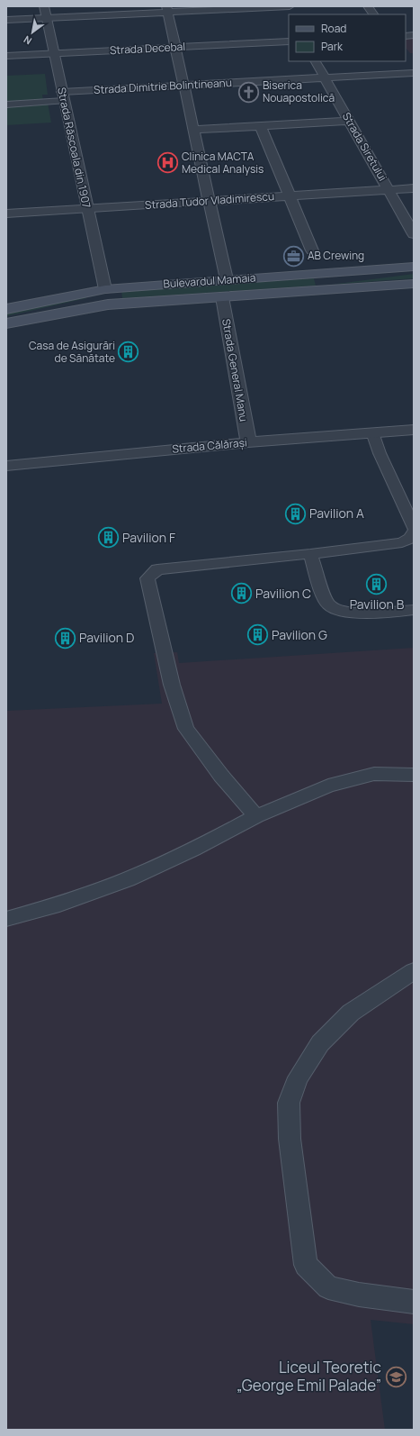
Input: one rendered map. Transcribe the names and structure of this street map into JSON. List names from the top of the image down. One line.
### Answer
{"streets":{"main road":["Bulevardul Mamaia"],"street":["Strada Decebal","Strada Dimitrie Bolintineanu","Strada Siretului","Strada Răscoala din 1907","Strada Tudor Vladimirescu","Strada General Manu","Strada Călărași"]},"crossings":[["Strada Decebal","Strada Răscoala din 1907"],["Strada Dimitrie Bolintineanu","Strada Siretului"],["Strada Dimitrie Bolintineanu","Strada Răscoala din 1907"],["Strada Siretului","Strada Tudor Vladimirescu"],["Strada Răscoala din 1907","Strada Tudor Vladimirescu"],["Strada Răscoala din 1907","Bulevardul Mamaia"],["Bulevardul Mamaia","Strada General Manu"],["Strada General Manu","Strada Călărași"]],"places":{"church":["Biserica Nouapostolică"],"hospital":["Clinica MACTA Medical Analysis"],"office":["AB Crewing"],"building":["Casa de Asigurări de Sănătate","Pavilion A","Pavilion F","Pavilion B","Pavilion C","Pavilion G","Pavilion D"],"school or university":["Liceul Teoretic „George Emil Palade”"]},"legend":["Road","Park"],"north":"bottom left"}
